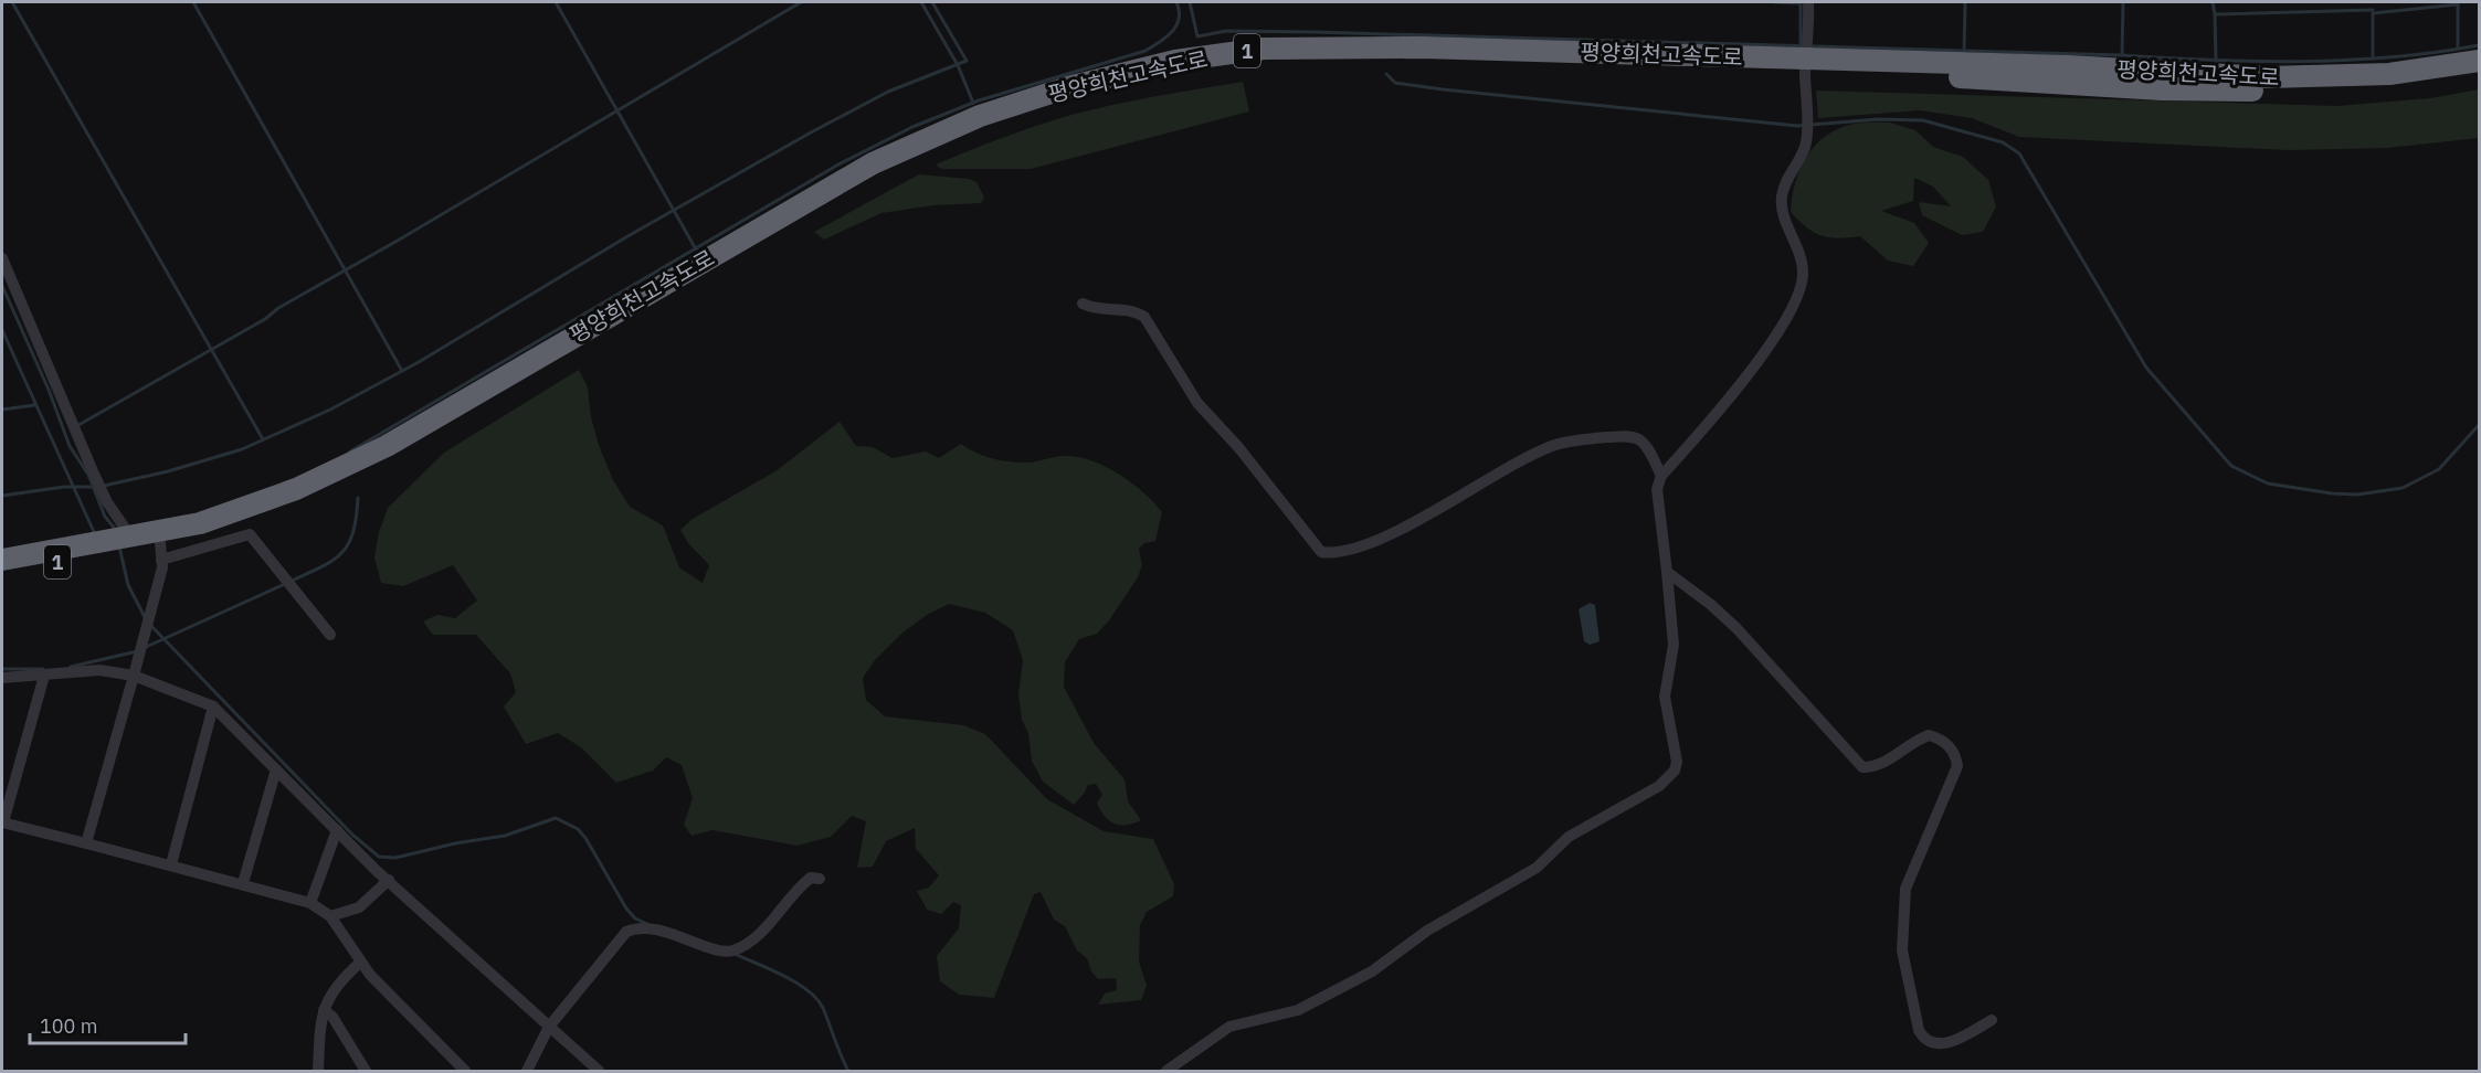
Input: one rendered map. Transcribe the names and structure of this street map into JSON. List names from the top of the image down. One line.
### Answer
{"streets":{"highway":["1","평양희천고속도로"]},"scale_bar":"100 m"}
